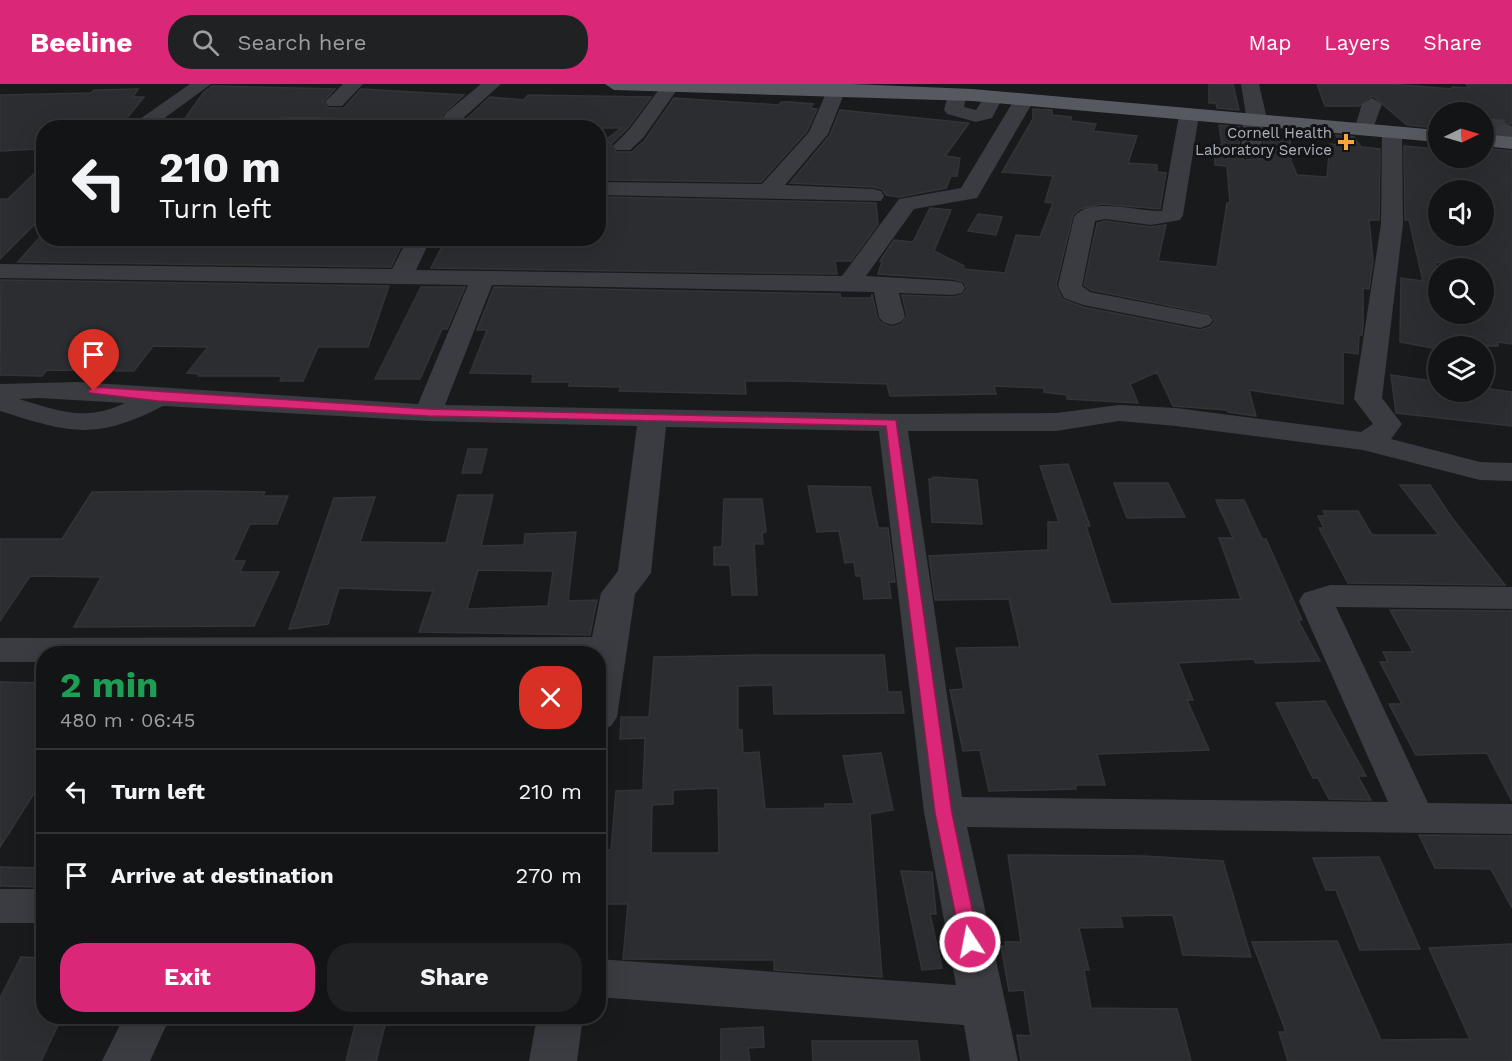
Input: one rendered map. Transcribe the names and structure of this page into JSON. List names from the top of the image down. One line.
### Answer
{"places":{"health":["Cornell Health Laboratory Service"]},"north":"right","page":{"header":"Beeline","search":"Search here","nav":["Map","Layers","Share"],"turn":["210 m","Turn left"],"heading":["2 min","480 m · 06:45"],"list":[{"name":"Turn left","value":"210 m"},{"name":"Arrive at destination","value":"270 m"}],"buttons":["Exit","Share"]}}
